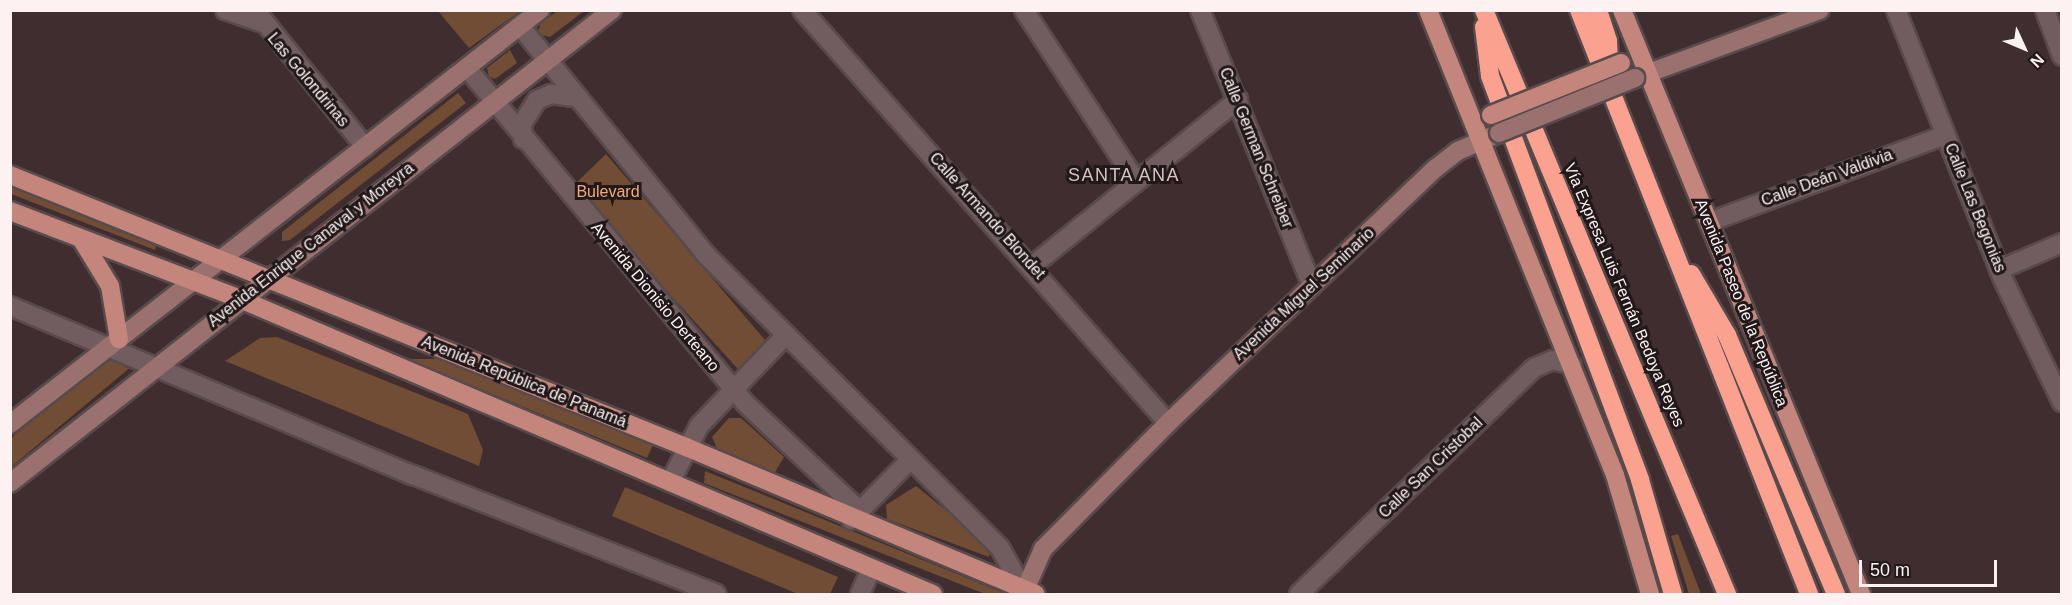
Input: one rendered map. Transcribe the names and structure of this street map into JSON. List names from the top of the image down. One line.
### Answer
{"streets":{"highway":["Vía Expresa Luis Fernán Bedoya Reyes"],"main road":["Avenida Paseo de la República","Avenida República de Panamá"],"street":["Las Golondrinas","Calle German Schreiber","Calle Deán Valdivia","Calle Las Begonias","Calle Armando Blondet","Avenida Enrique Canaval y Moreyra","Avenida Miguel Seminario","Avenida Dionisio Derteano","Calle San Cristobal"]},"crossings":[["Calle German Schreiber","Avenida Miguel Seminario"],["Calle Deán Valdivia","Calle Las Begonias"],["Calle Deán Valdivia","Avenida Paseo de la República"],["Calle Armando Blondet","Avenida Miguel Seminario"],["Avenida Enrique Canaval y Moreyra","Avenida Dionisio Derteano"],["Avenida Enrique Canaval y Moreyra","Avenida República de Panamá"],["Avenida Miguel Seminario","Avenida Paseo de la República"],["Avenida Miguel Seminario","Avenida República de Panamá"],["Avenida Dionisio Derteano","Avenida República de Panamá"]],"districts":["SANTA ANA"],"parks":["Bulevard"],"scale_bar":"50 m","north":"bottom right"}
